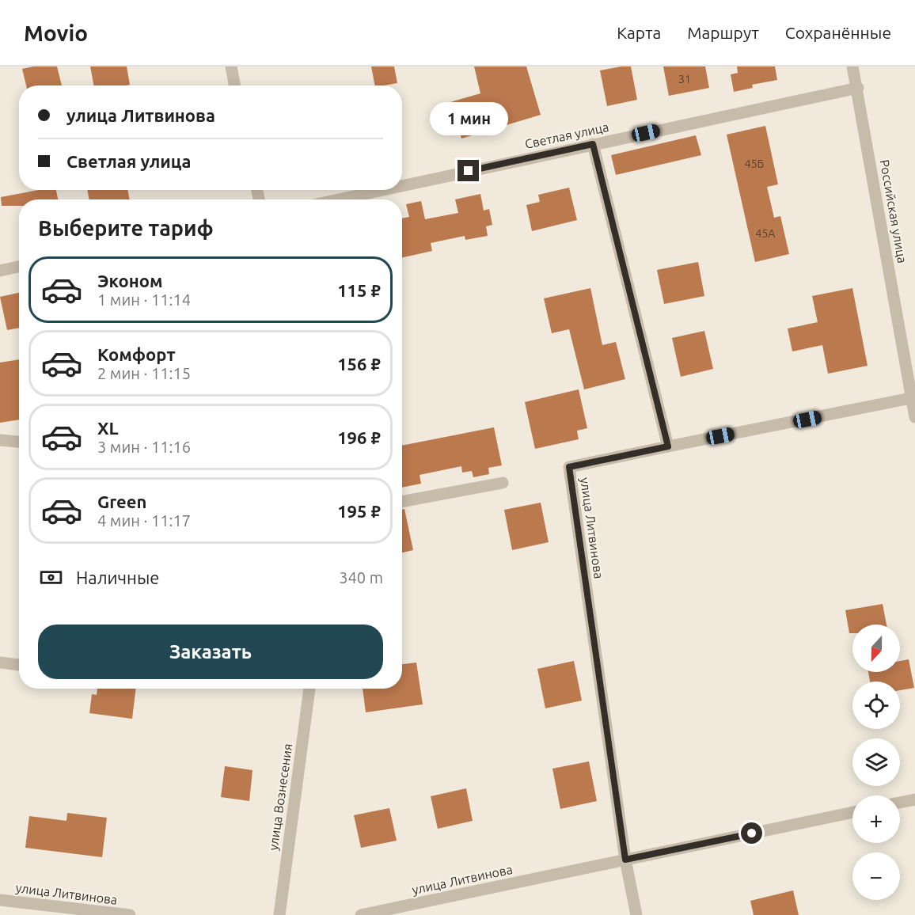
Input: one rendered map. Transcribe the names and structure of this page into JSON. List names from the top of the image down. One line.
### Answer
{"streets":{"street":["Светлая улица","Российская улица","улица Литвинова","улица Вознесения"]},"crossings":[["Светлая улица","Российская улица"]],"house_numbers":["31","45Б","45А"],"north":"bottom","page":{"header":"Movio","nav":["Карта","Маршрут","Сохранённые"],"banner":["улица Литвинова","Светлая улица"],"bubble":"1 мин","heading":"Выберите тариф","list":[{"name":"Эконом","note":"1 мин · 11:14","value":"115 ₽"},{"name":"Комфорт","note":"2 мин · 11:15","value":"156 ₽"},{"name":"XL","note":"3 мин · 11:16","value":"196 ₽"},{"name":"Green","note":"4 мин · 11:17","value":"195 ₽"}],"pay":["Наличные","340 m"],"buttons":"Заказать","map_buttons":["+","−"]}}
